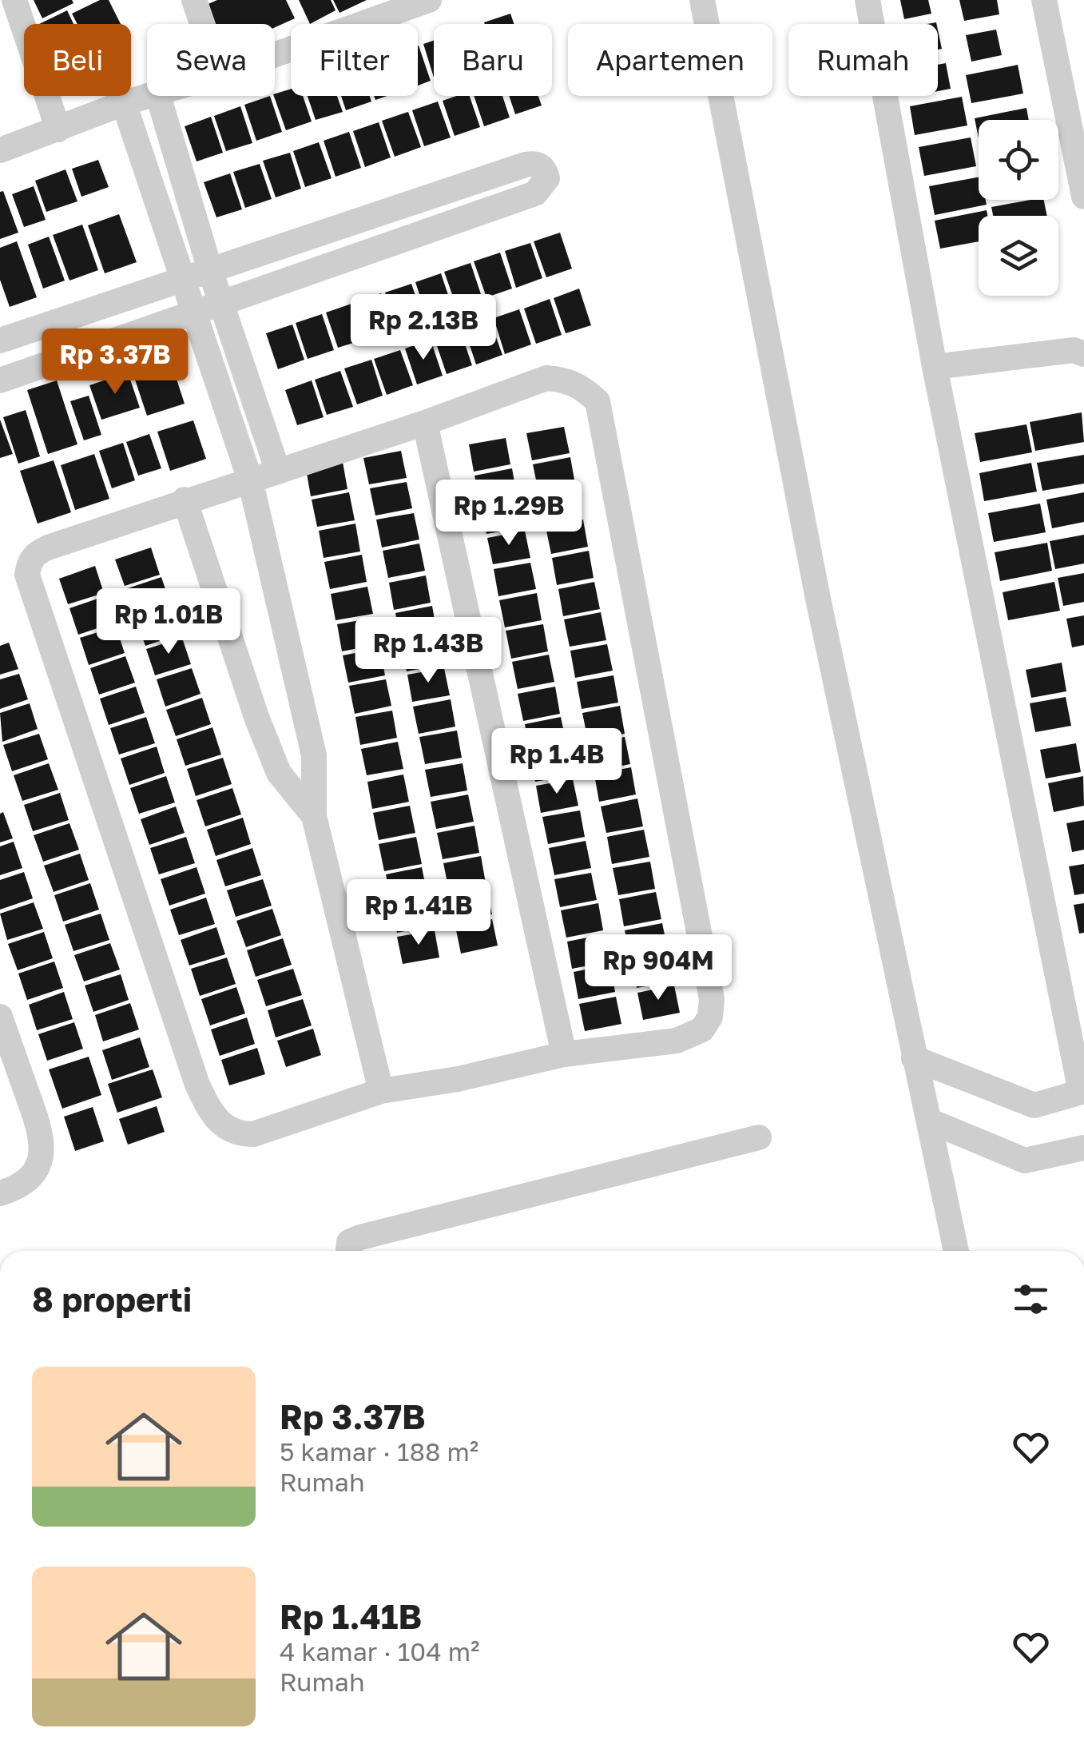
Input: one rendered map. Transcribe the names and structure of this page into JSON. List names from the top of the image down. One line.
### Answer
{"page":{"chip":["Beli","Sewa","Filter","Baru","Apartemen","Rumah"],"price":["Rp 2.13B","Rp 3.37B","Rp 1.29B","Rp 1.01B","Rp 1.43B","Rp 1.4B","Rp 1.41B","Rp 904M"],"heading":"8 properti","list":[{"name":"Rp 3.37B","note":"5 kamar · 188 m² · Rumah"},{"name":"Rp 1.41B","note":"4 kamar · 104 m² · Rumah"}]}}
